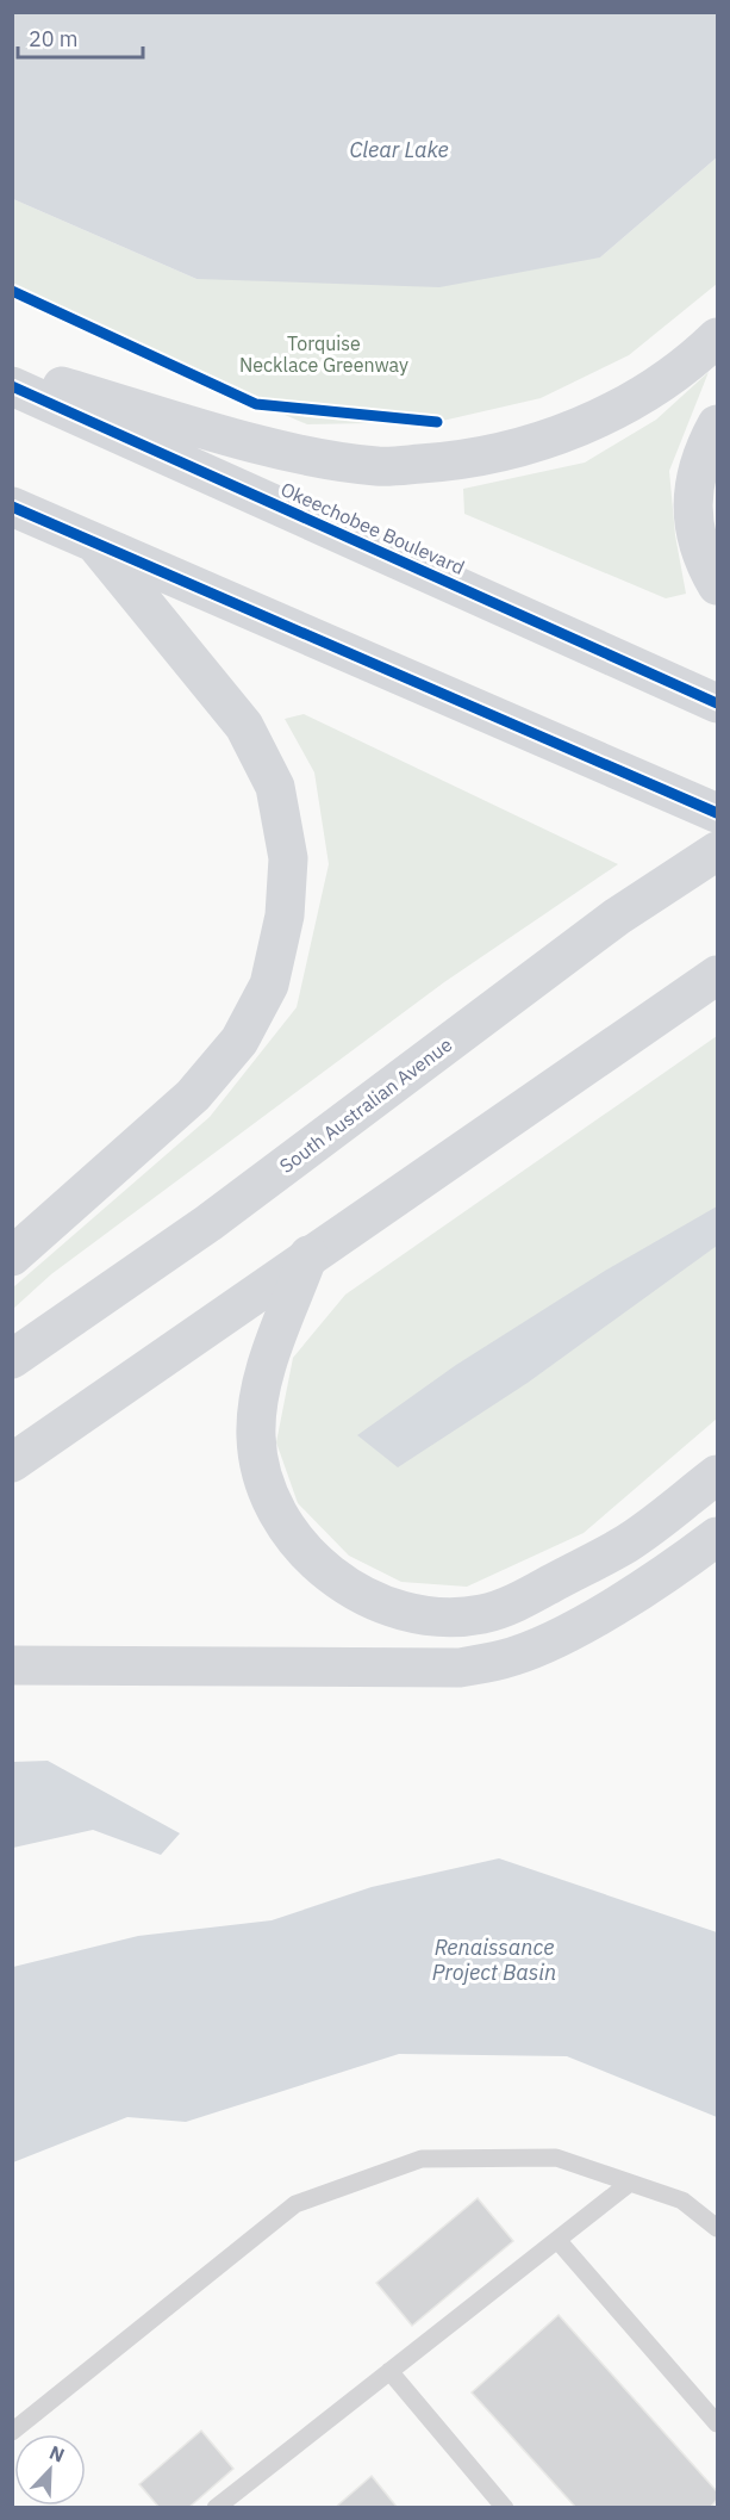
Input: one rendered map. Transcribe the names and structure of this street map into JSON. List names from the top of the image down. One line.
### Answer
{"streets":{"main road":["Okeechobee Boulevard","South Australian Avenue"]},"water":["Clear Lake","Renaissance Project Basin"],"parks":["Torquise Necklace Greenway"],"scale_bar":"20 m","north":"top right"}
